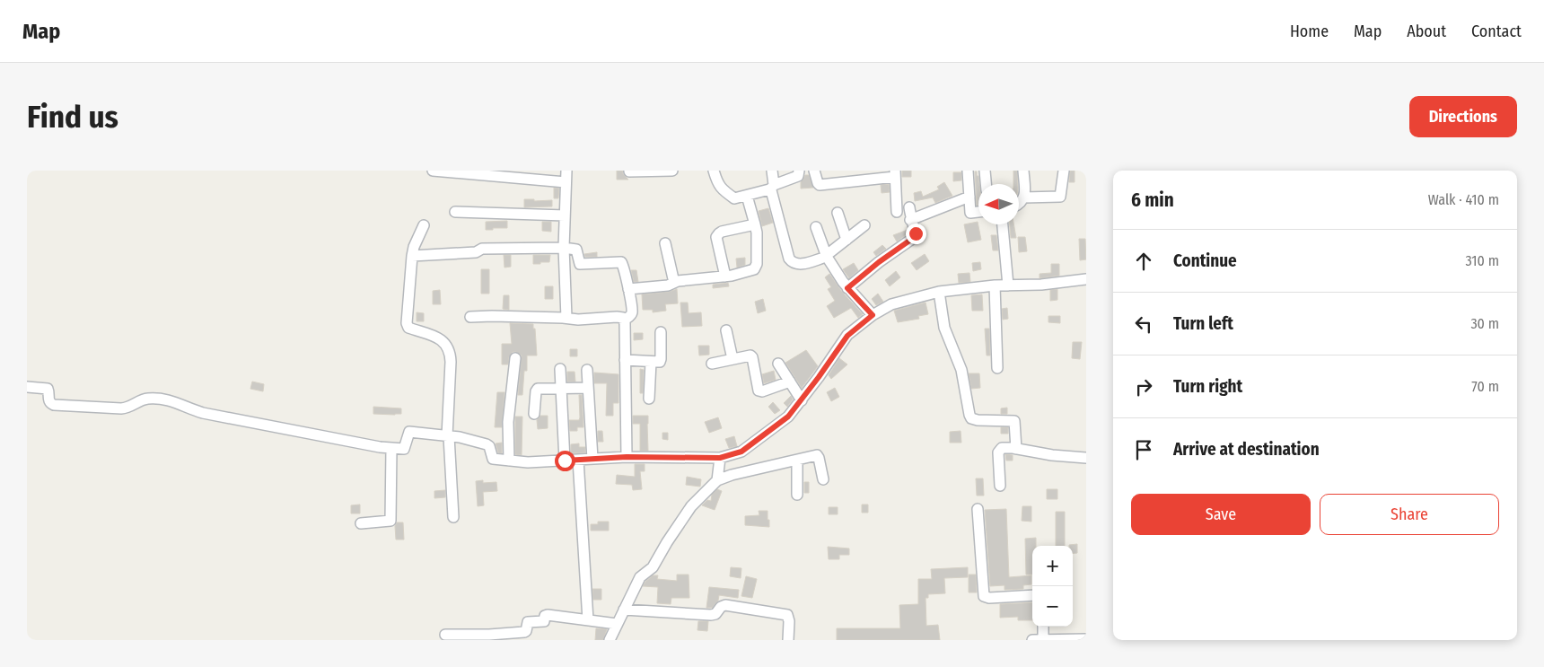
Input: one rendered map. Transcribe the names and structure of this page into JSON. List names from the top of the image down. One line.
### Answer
{"north":"left","page":{"header":"Map","nav":["Home","Map","About","Contact"],"buttons":["Directions",["Save","Share"]],"title":"Find us","heading":["6 min","Walk · 410 m"],"list":[["Continue","310 m"],["Turn left","30 m"],["Turn right","70 m"],"Arrive at destination"],"map_buttons":["+","−"]}}
